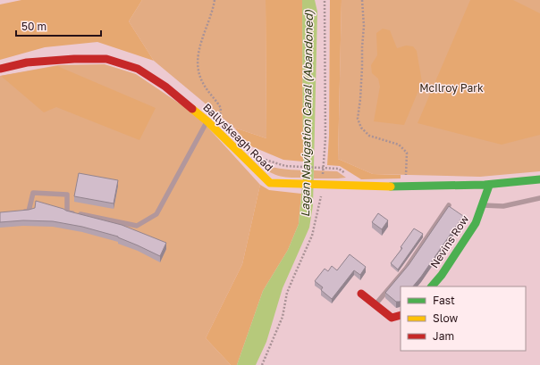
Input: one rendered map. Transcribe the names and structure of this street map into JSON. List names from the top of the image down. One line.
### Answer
{"streets":{"main road":["Ballyskeagh Road","Nevins Row"]},"crossings":[["Ballyskeagh Road","Nevins Row"]],"water":["Lagan Navigation Canal (Abandoned)"],"parks":["McIlroy Park"],"legend":["Fast","Slow","Jam"],"scale_bar":"50 m"}
